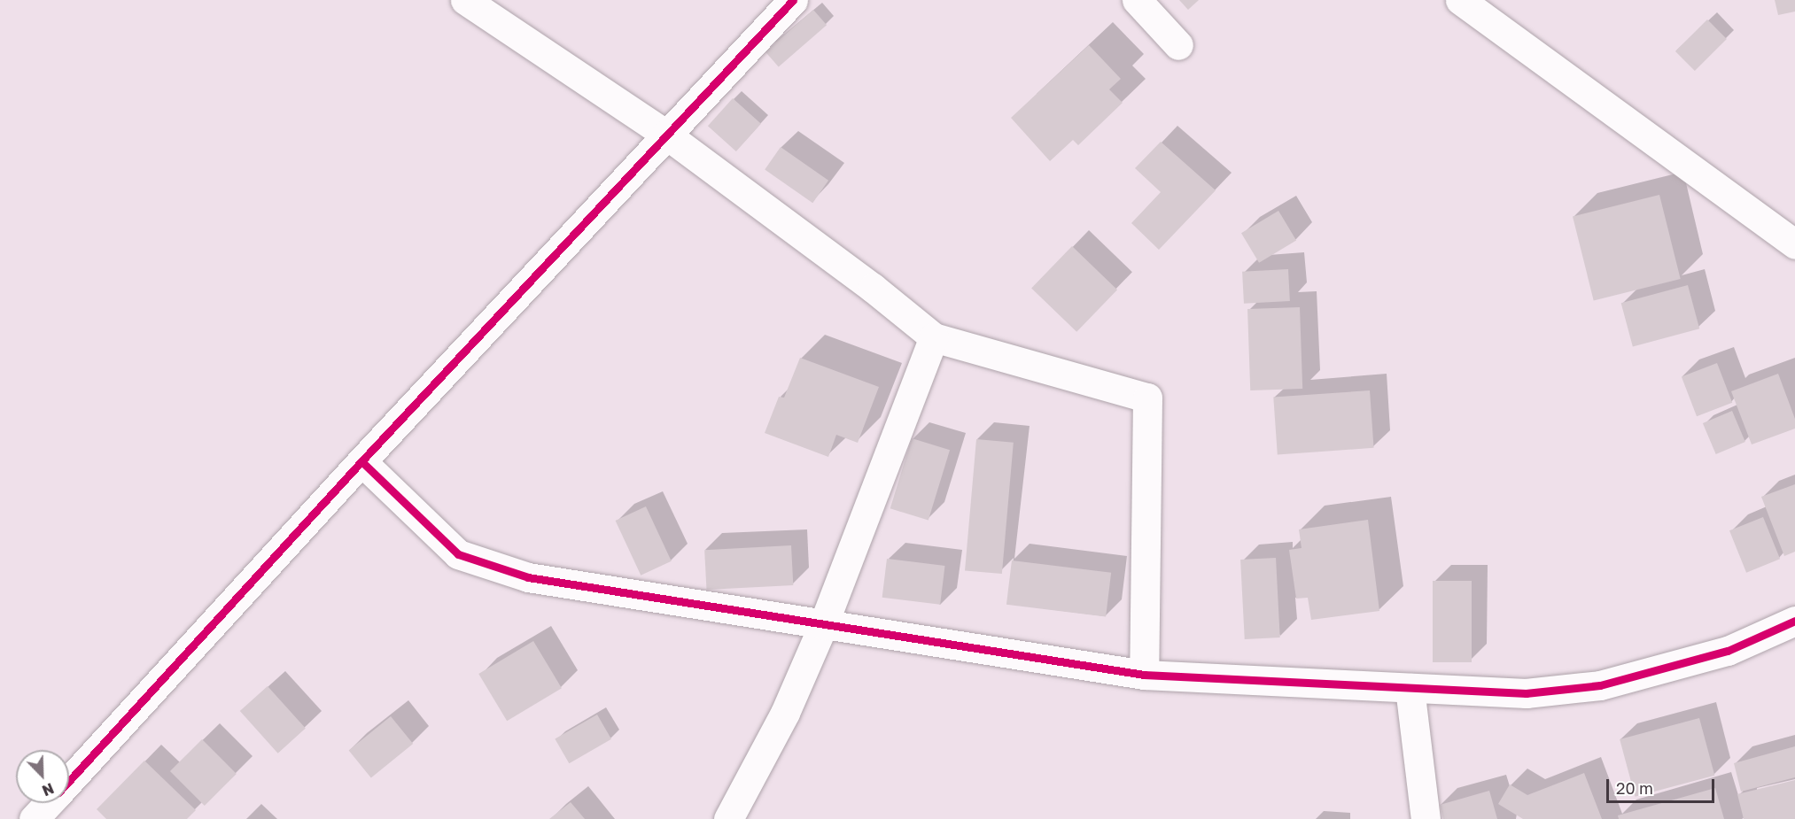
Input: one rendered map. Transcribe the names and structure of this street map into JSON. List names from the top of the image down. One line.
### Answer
{"scale_bar":"20 m","north":"bottom right"}
